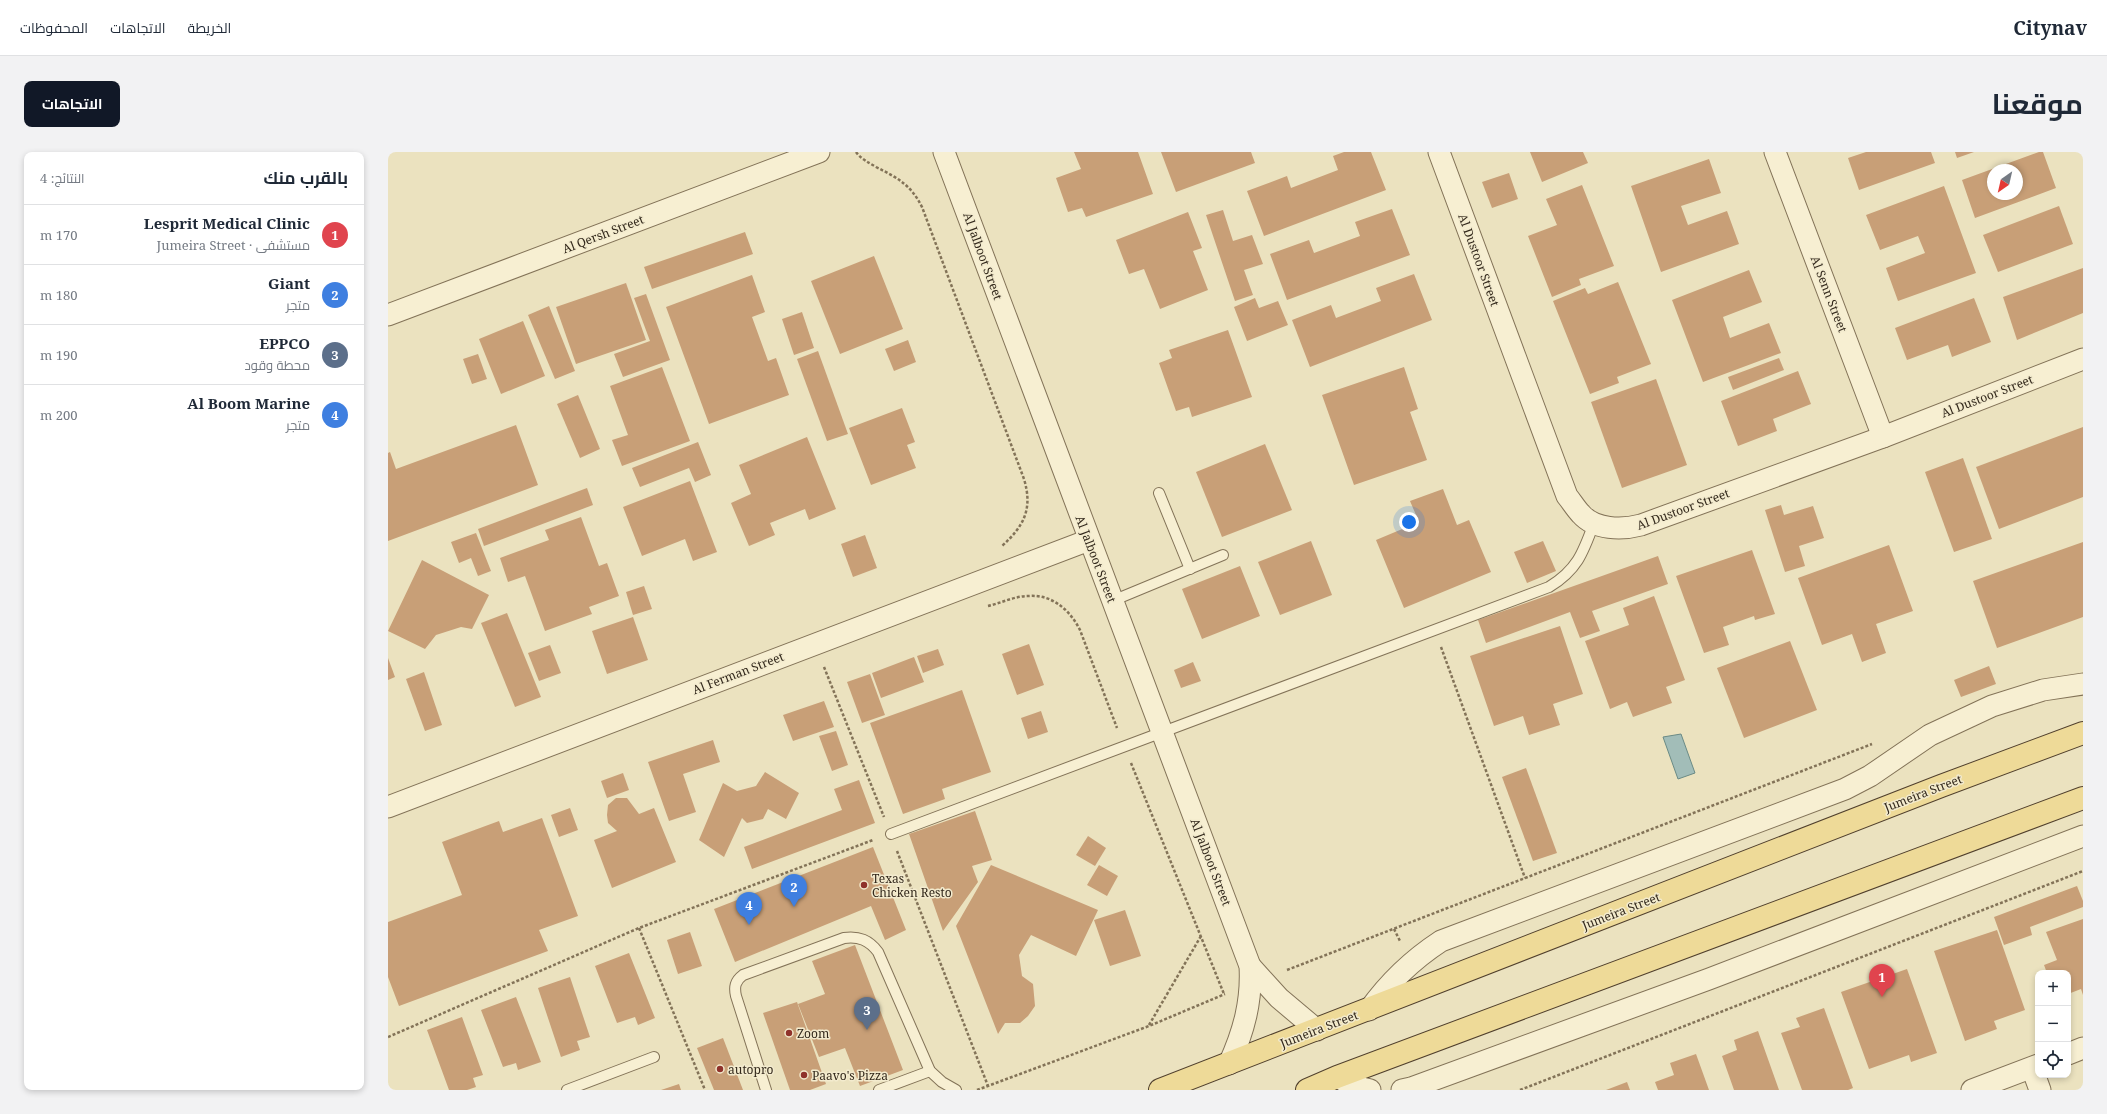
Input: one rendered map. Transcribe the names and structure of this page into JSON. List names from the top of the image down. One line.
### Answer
{"streets":{"main road":["Jumeira Street"],"street":["Al Qersh Street","Al Jalboot Street","Al Dustoor Street","Al Senn Street","Al Ferman Street"]},"crossings":[["Al Jalboot Street","Al Ferman Street"],["Al Jalboot Street","Jumeira Street"],["Al Dustoor Street","Al Senn Street"]],"places":["Texas Chicken Resto","Zoom","autopro","Paavo's Pizza"],"north":"bottom left","page":{"header":"Citynav","nav":["الخريطة","الاتجاهات","المحفوظات"],"title":"موقعنا","buttons":"الاتجاهات","heading":["بالقرب منك","النتائج: 4"],"list":[{"mark":"1","name":"Lesprit Medical Clinic","note":"مستشفى · Jumeira Street","value":"170 m"},{"mark":"2","name":"Giant","note":"متجر","value":"180 m"},{"mark":"3","name":"EPPCO","note":"محطة وقود","value":"190 m"},{"mark":"4","name":"Al Boom Marine","note":"متجر","value":"200 m"}],"pins":["2","4","1","3"],"map_buttons":["+","−"]}}
